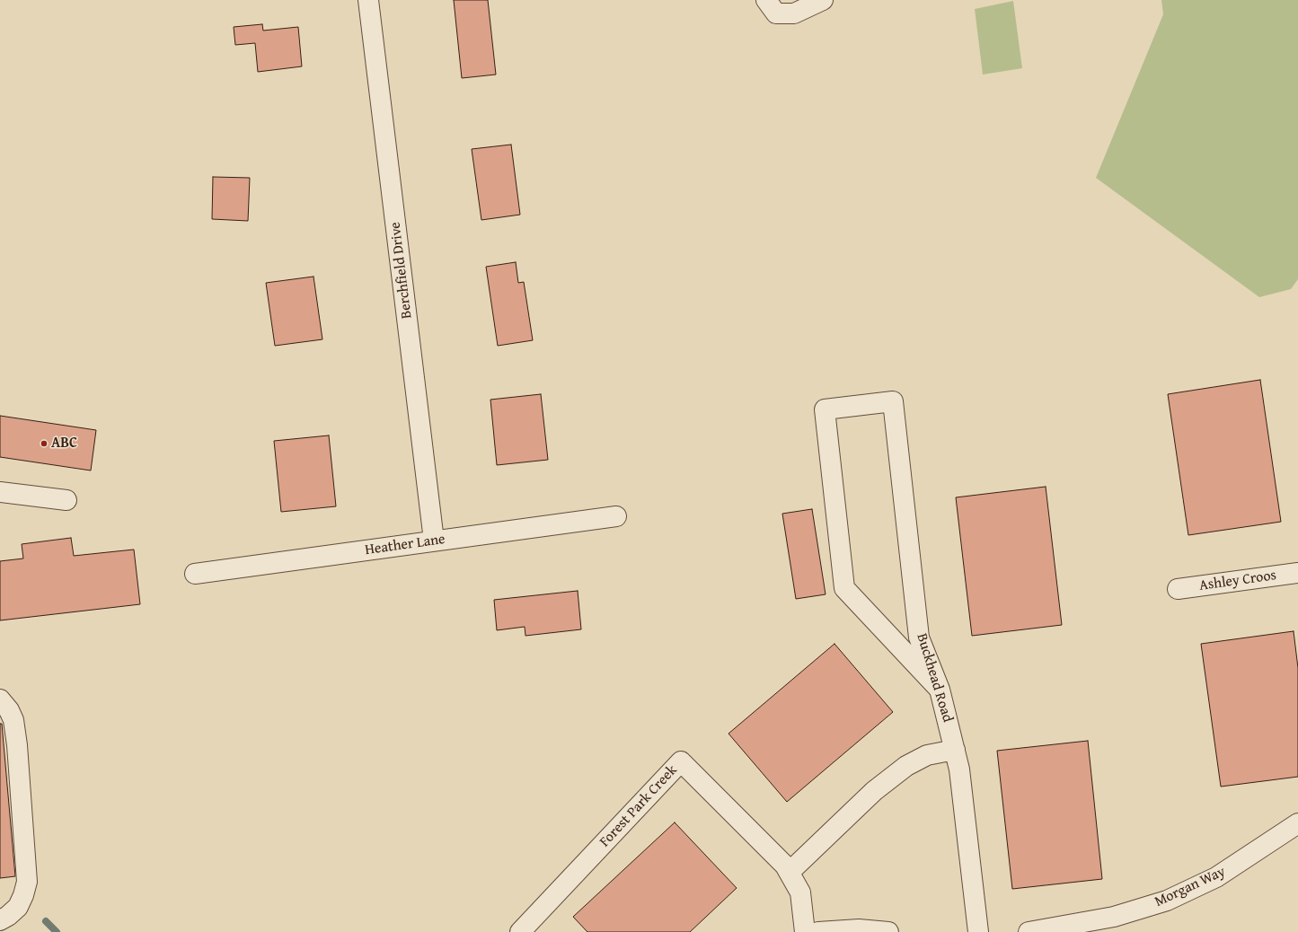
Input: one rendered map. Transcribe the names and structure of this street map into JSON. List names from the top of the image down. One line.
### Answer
{"streets":{"street":["Berchfield Drive","Heather Lane","Ashley Croos","Buckhead Road","Forest Park Creek","Morgan Way"]},"crossings":[["Berchfield Drive","Heather Lane"]],"places":["ABC"]}
